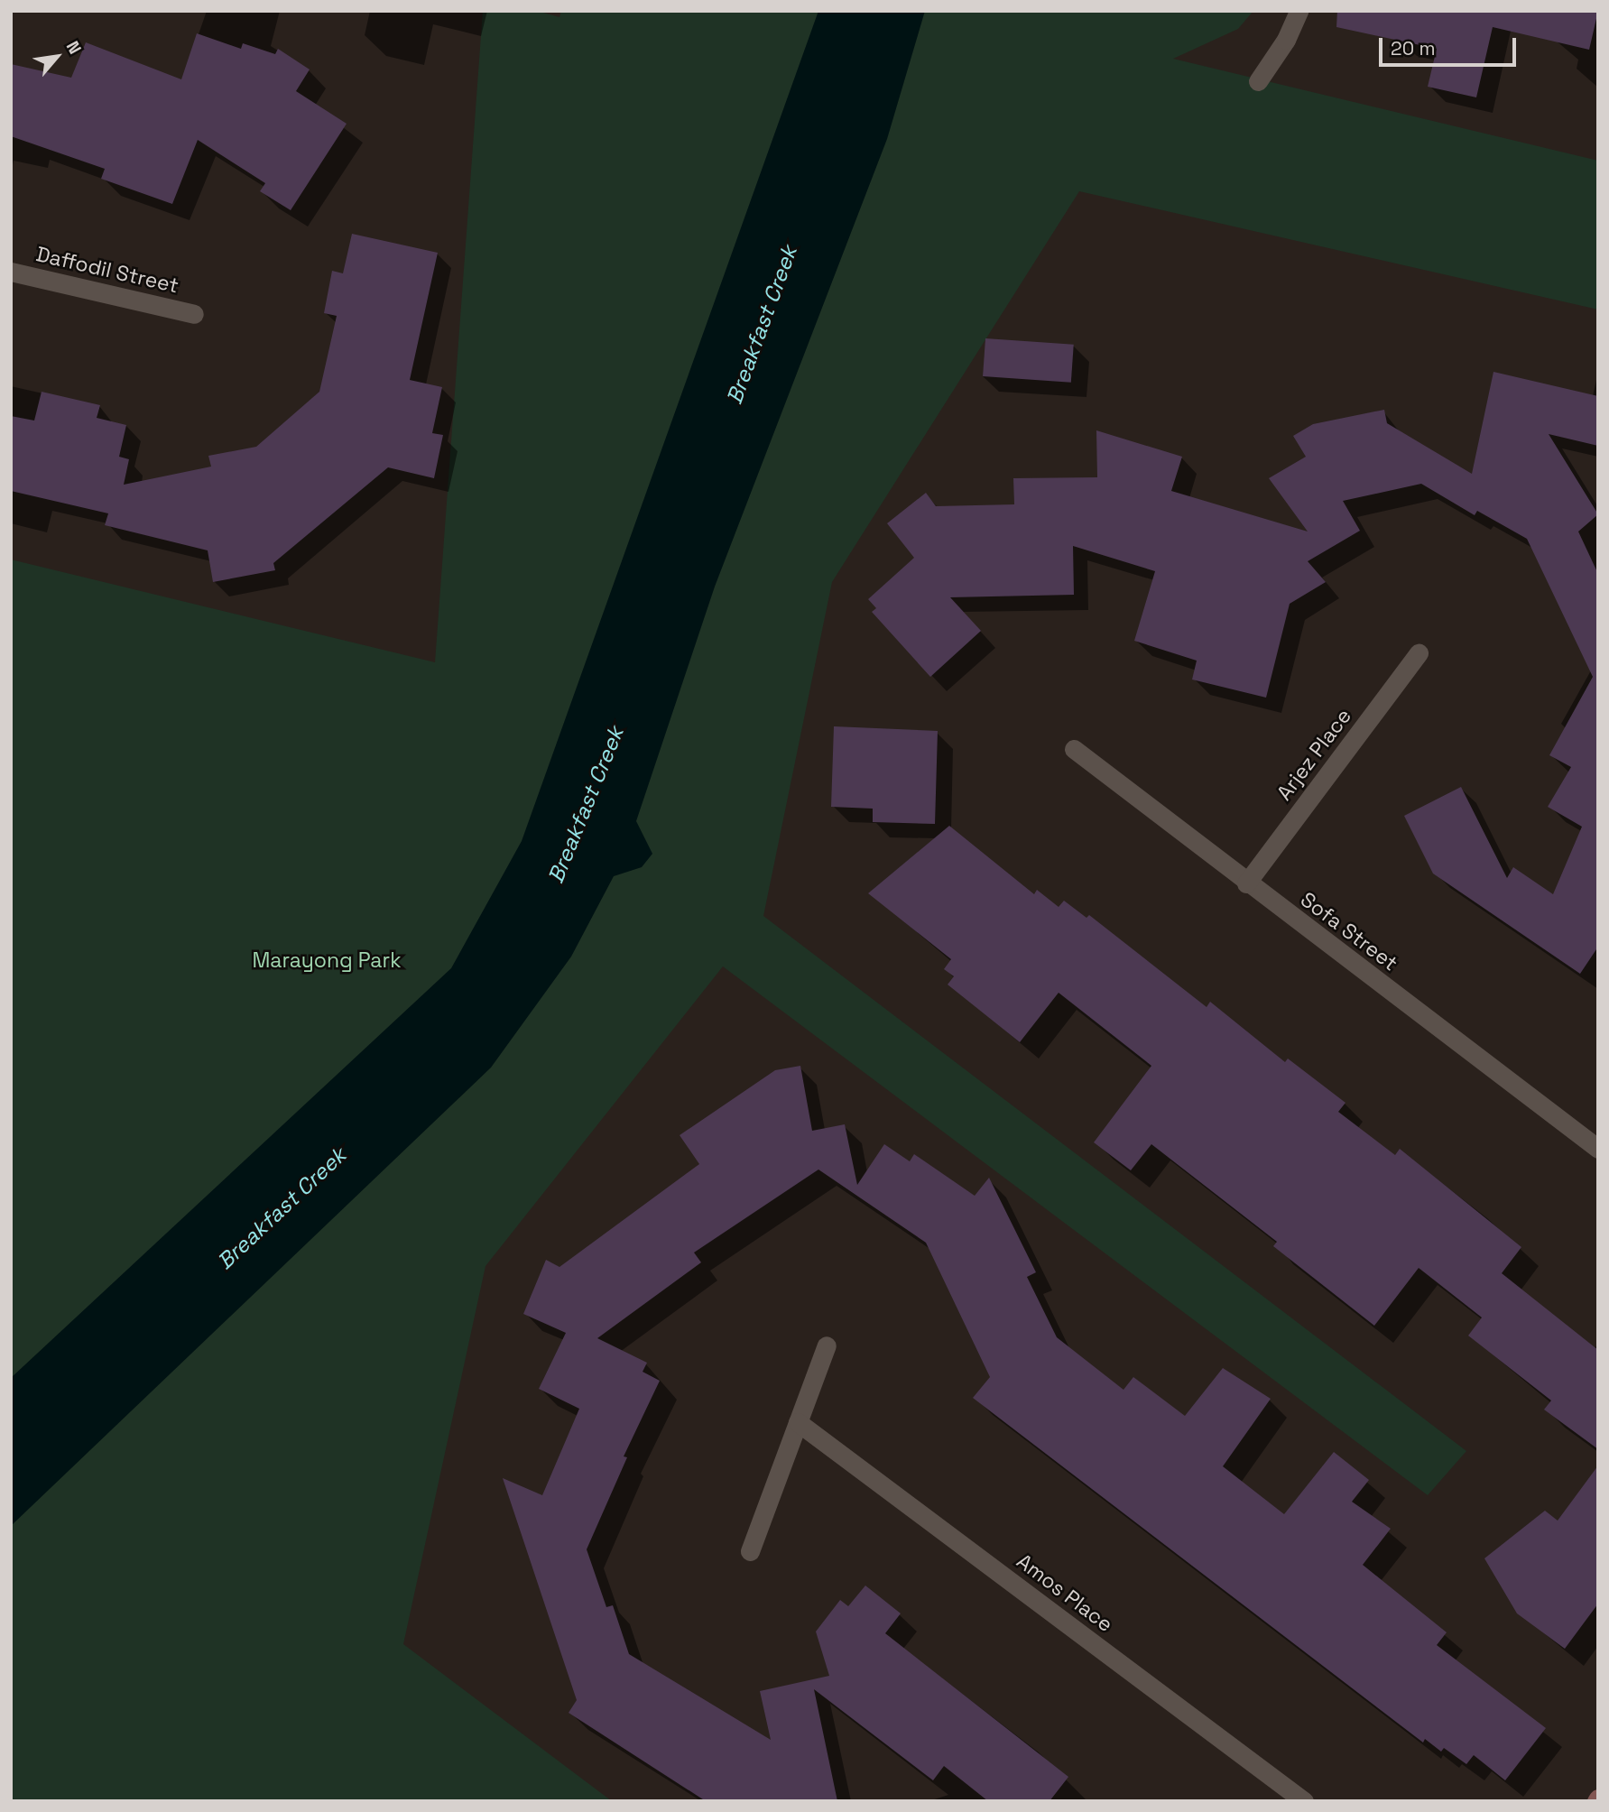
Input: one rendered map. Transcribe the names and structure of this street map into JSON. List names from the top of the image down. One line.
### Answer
{"streets":{"street":["Daffodil Street","Arjez Place","Sofa Street","Amos Place"]},"crossings":[["Arjez Place","Sofa Street"]],"water":["Breakfast Creek"],"parks":["Marayong Park"],"scale_bar":"20 m","north":"top right"}
